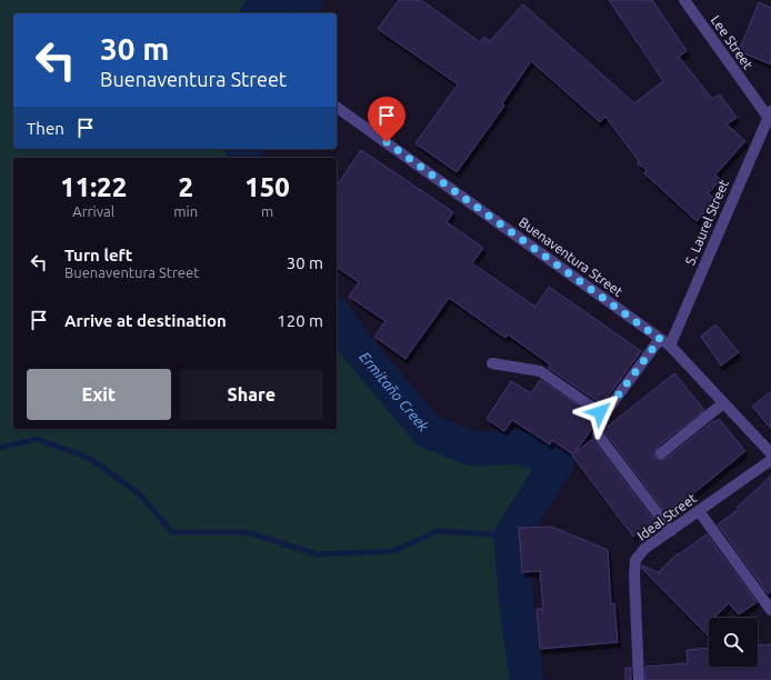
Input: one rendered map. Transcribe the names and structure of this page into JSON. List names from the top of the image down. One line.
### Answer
{"streets":{"street":["Lee Street","S. Laurel Street","Buenaventura Street","Ideal Street"]},"crossings":[["Lee Street","S. Laurel Street"],["S. Laurel Street","Buenaventura Street"]],"water":["Ermitaño Creek"],"page":{"turn":["30 m","Buenaventura Street"],"then":"Then","eta":["11:22","Arrival","2","min","150","m"],"list":[{"name":"Turn left","note":"Buenaventura Street","value":"30 m"},{"name":"Arrive at destination","value":"120 m"}],"buttons":["Exit","Share"]}}
